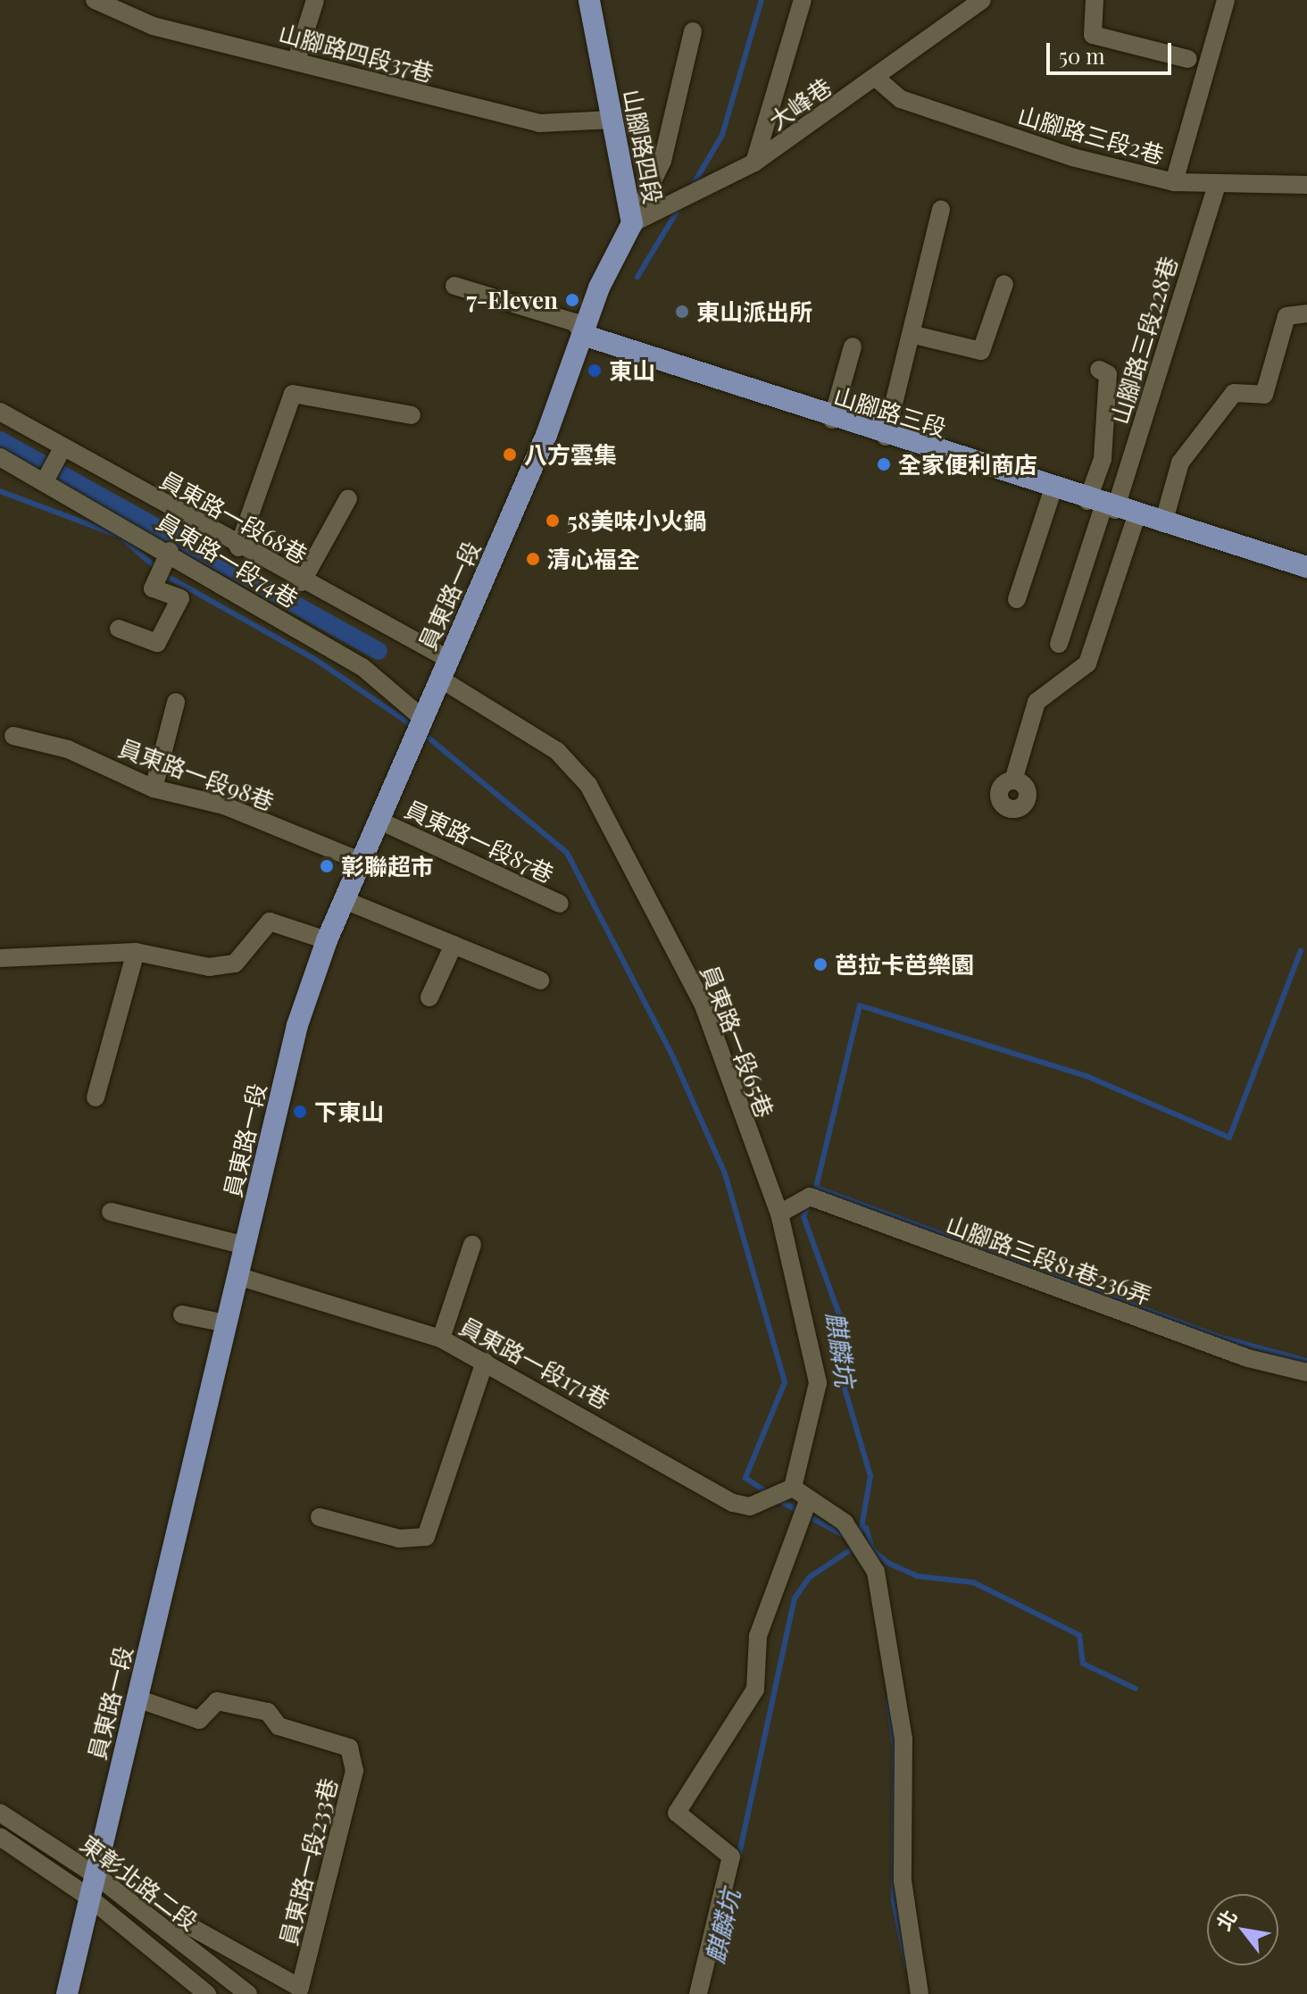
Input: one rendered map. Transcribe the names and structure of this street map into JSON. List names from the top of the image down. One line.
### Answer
{"streets":{"main road":["山腳路四段","山腳路三段","員東路一段"],"street":["山腳路四段37巷","大峰巷","山腳路三段2巷","山腳路三段228巷","員東路一段68巷","員東路一段74巷","員東路一段98巷","員東路一段87巷","員東路一段65巷","山腳路三段81巷236弄","員東路一段171巷","員東路一段233巷","東彰北路二段"]},"crossings":[["山腳路四段37巷","山腳路四段"],["大峰巷","山腳路三段2巷"],["大峰巷","山腳路四段"],["山腳路三段2巷","山腳路三段228巷"],["山腳路四段","山腳路三段"],["山腳路四段","員東路一段"],["山腳路三段228巷","山腳路三段"],["山腳路三段","員東路一段"],["員東路一段68巷","員東路一段"],["員東路一段68巷","員東路一段65巷"],["員東路一段74巷","員東路一段"],["員東路一段","員東路一段98巷"],["員東路一段","員東路一段87巷"],["員東路一段","員東路一段65巷"],["員東路一段","員東路一段171巷"],["員東路一段","員東路一段233巷"],["員東路一段","東彰北路二段"],["員東路一段65巷","山腳路三段81巷236弄"],["員東路一段65巷","員東路一段171巷"],["員東路一段233巷","東彰北路二段"]],"water":["麒麟坑"],"places":["7-Eleven","東山派出所","東山","八方雲集","全家便利商店","58美味小火鍋","清心福全","彰聯超市","芭拉卡芭樂園","下東山"],"scale_bar":"50 m","north":"top left"}
